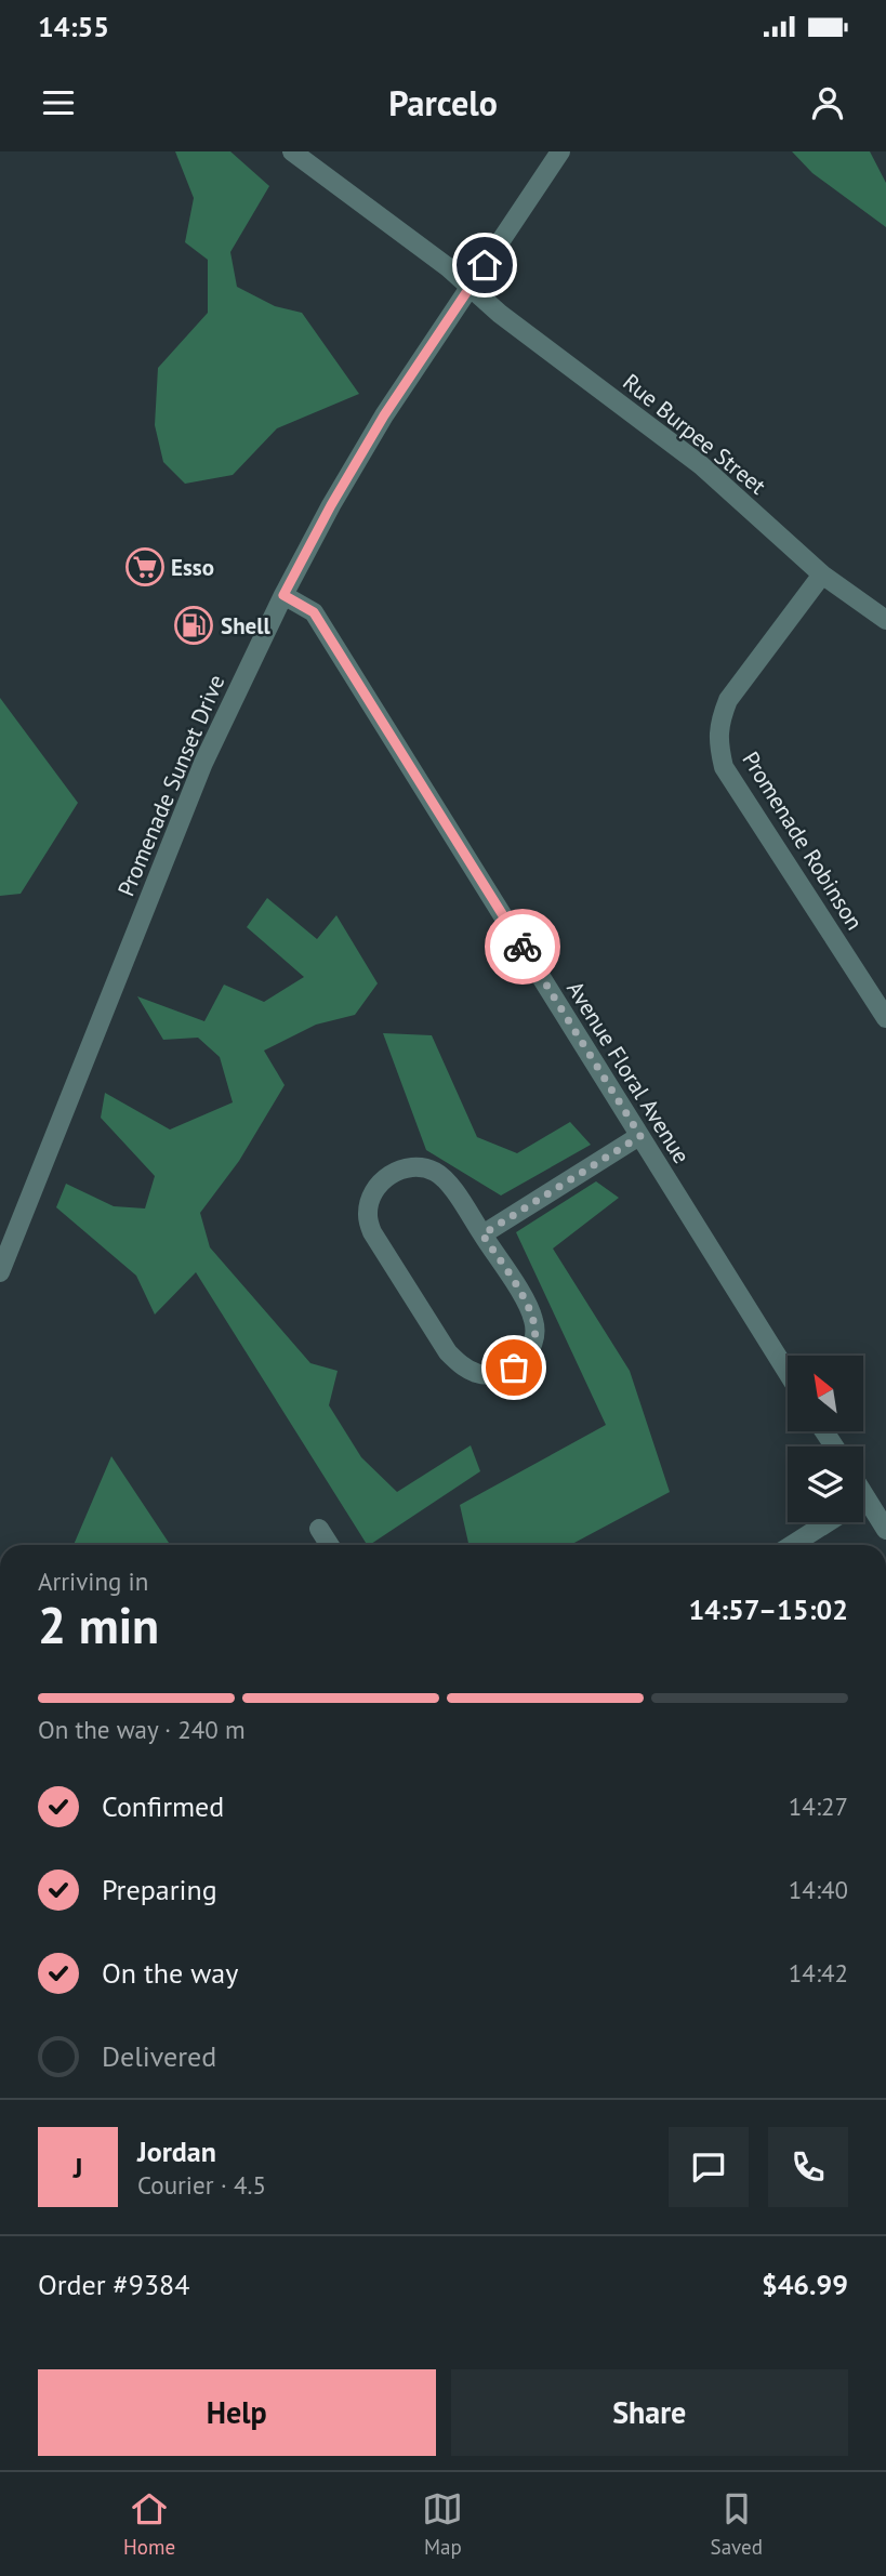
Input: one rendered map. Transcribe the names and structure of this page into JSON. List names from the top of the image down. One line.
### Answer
{"streets":{"street":["Rue Burpee Street","Promenade Sunset Drive","Promenade Robinson","Avenue Floral Avenue"]},"crossings":[["Rue Burpee Street","Promenade Sunset Drive"],["Rue Burpee Street","Promenade Robinson"],["Promenade Sunset Drive","Avenue Floral Avenue"]],"places":{"supermarket":["Esso"],"fuel station":["Shell"]},"north":"top left","page":{"status":"14:55","header":"Parcelo","heading":["2 min","Arriving in","14:57–15:02"],"panel":["Jordan","Courier · 4.5","Order #9384","$46.99"],"bar":"On the way · 240 m","list":[["Confirmed","14:27"],["Preparing","14:40"],["On the way","14:42"],"Delivered"],"round":"J","buttons":["Help","Share"],"tabs":["Home","Map","Saved"]}}
